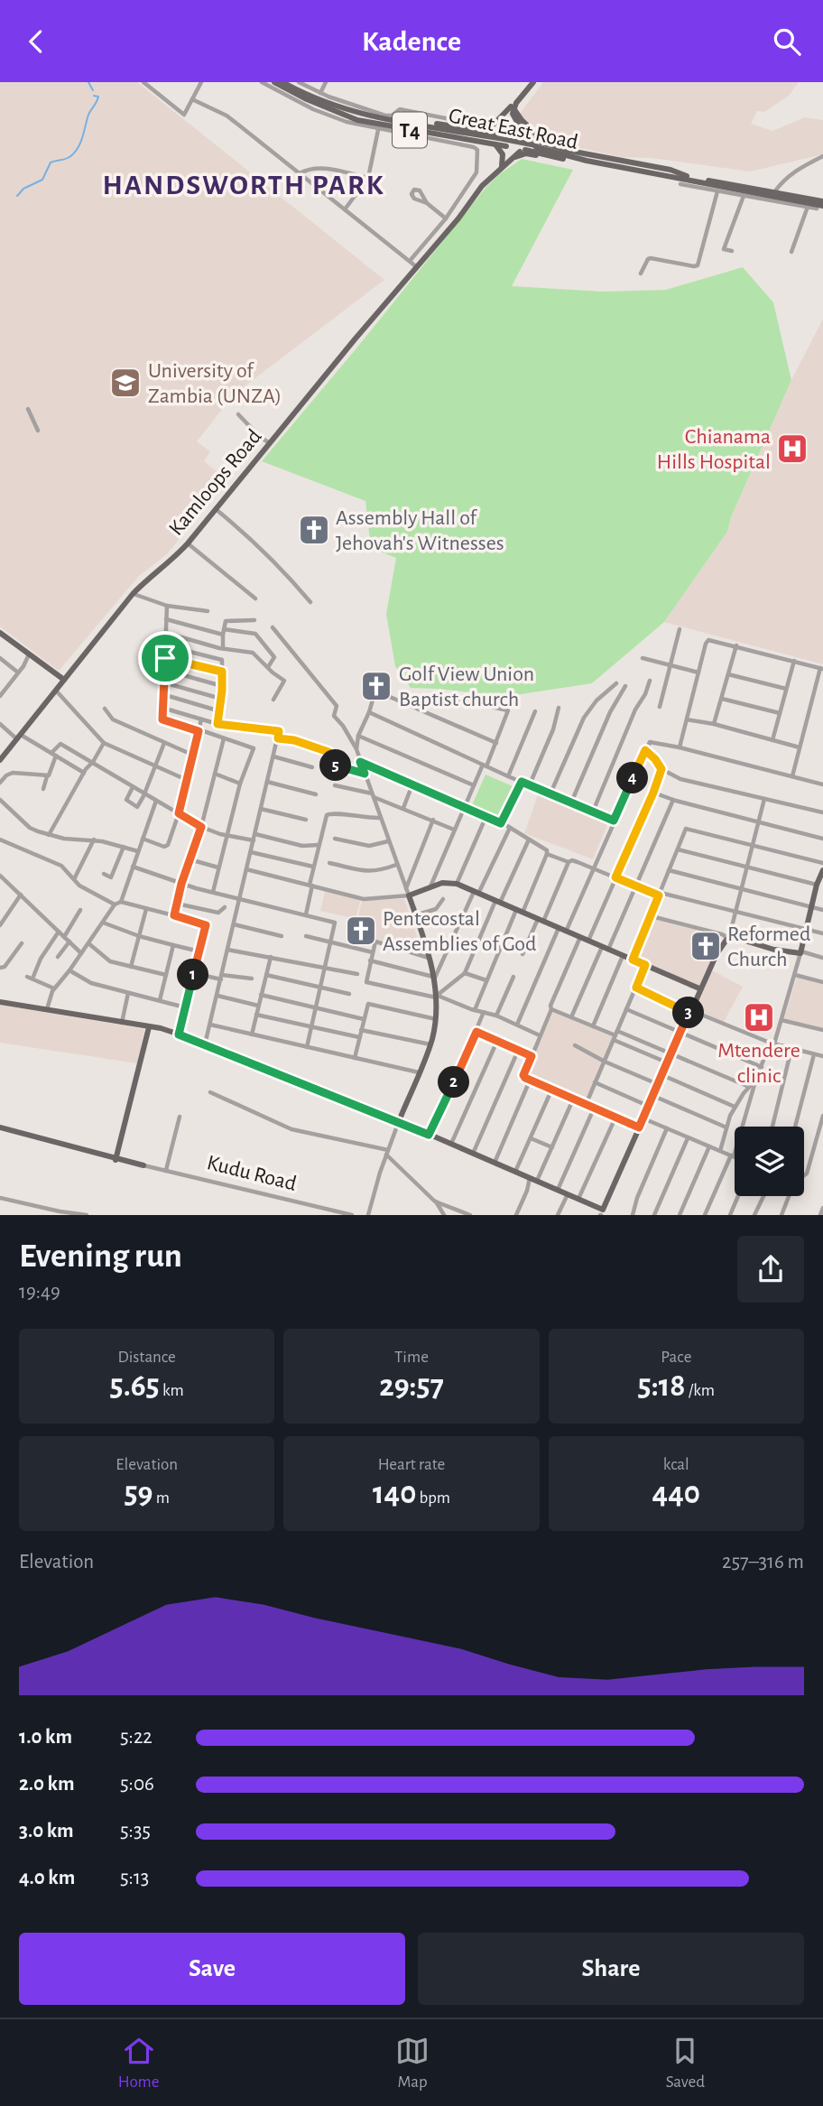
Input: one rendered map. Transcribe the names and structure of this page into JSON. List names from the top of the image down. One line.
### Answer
{"streets":{"main road":["Great East Road","T4","Kamloops Road","Kudu Road"]},"crossings":[["Great East Road","Kamloops Road"]],"districts":["HANDSWORTH PARK"],"places":{"school or university":["University of Zambia (UNZA)"],"hospital":["Chianama Hills Hospital","Mtendere clinic"],"church":["Assembly Hall of Jehovah's Witnesses","Golf View Union Baptist church","Pentecostal Assemblies of God","Reformed Church"]},"page":{"header":"Kadence","pins":["5","4","1","3","2"],"heading":["Evening run","19:49"],"stats":[["Distance","5.65 km"],["Time","29:57"],["Pace","5:18 /km"],["Elevation","59 m"],["Heart rate","140 bpm"],["kcal","440"]],"chart":["Elevation","257–316 m"],"list":[{"name":"1.0 km","note":"5:22"},{"name":"2.0 km","note":"5:06"},{"name":"3.0 km","note":"5:35"},{"name":"4.0 km","note":"5:13"}],"buttons":["Save","Share"],"tabs":["Home","Map","Saved"]}}
